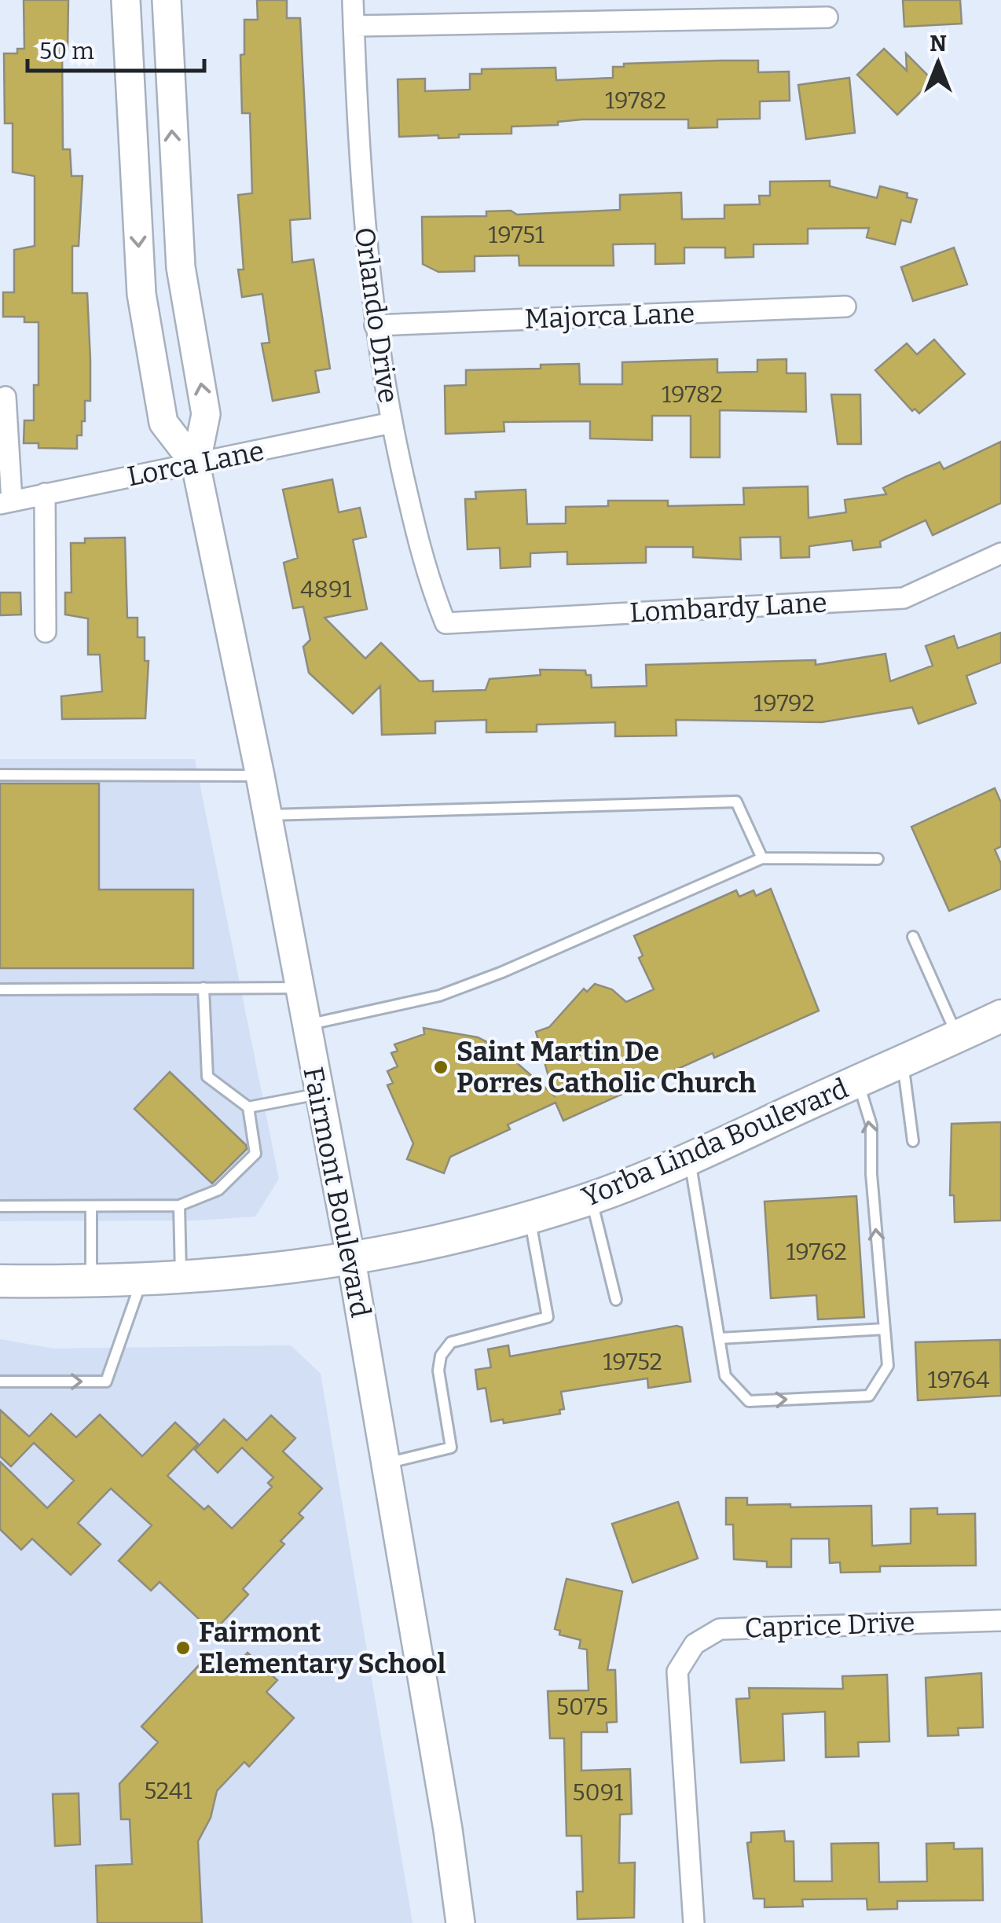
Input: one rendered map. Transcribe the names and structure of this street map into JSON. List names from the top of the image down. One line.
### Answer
{"streets":{"main road":["Yorba Linda Boulevard","Fairmont Boulevard"],"street":["Orlando Drive","Majorca Lane","Lorca Lane","Lombardy Lane","Caprice Drive"]},"crossings":[["Orlando Drive","Majorca Lane"],["Orlando Drive","Lorca Lane"],["Orlando Drive","Lombardy Lane"],["Lorca Lane","Fairmont Boulevard"],["Yorba Linda Boulevard","Fairmont Boulevard"]],"places":["Saint Martin De Porres Catholic Church","Fairmont Elementary School"],"house_numbers":["19782","19751","19782","4891","19792","19762","19752","19764","5075","5241","5091"],"scale_bar":"50 m","north":"top"}
